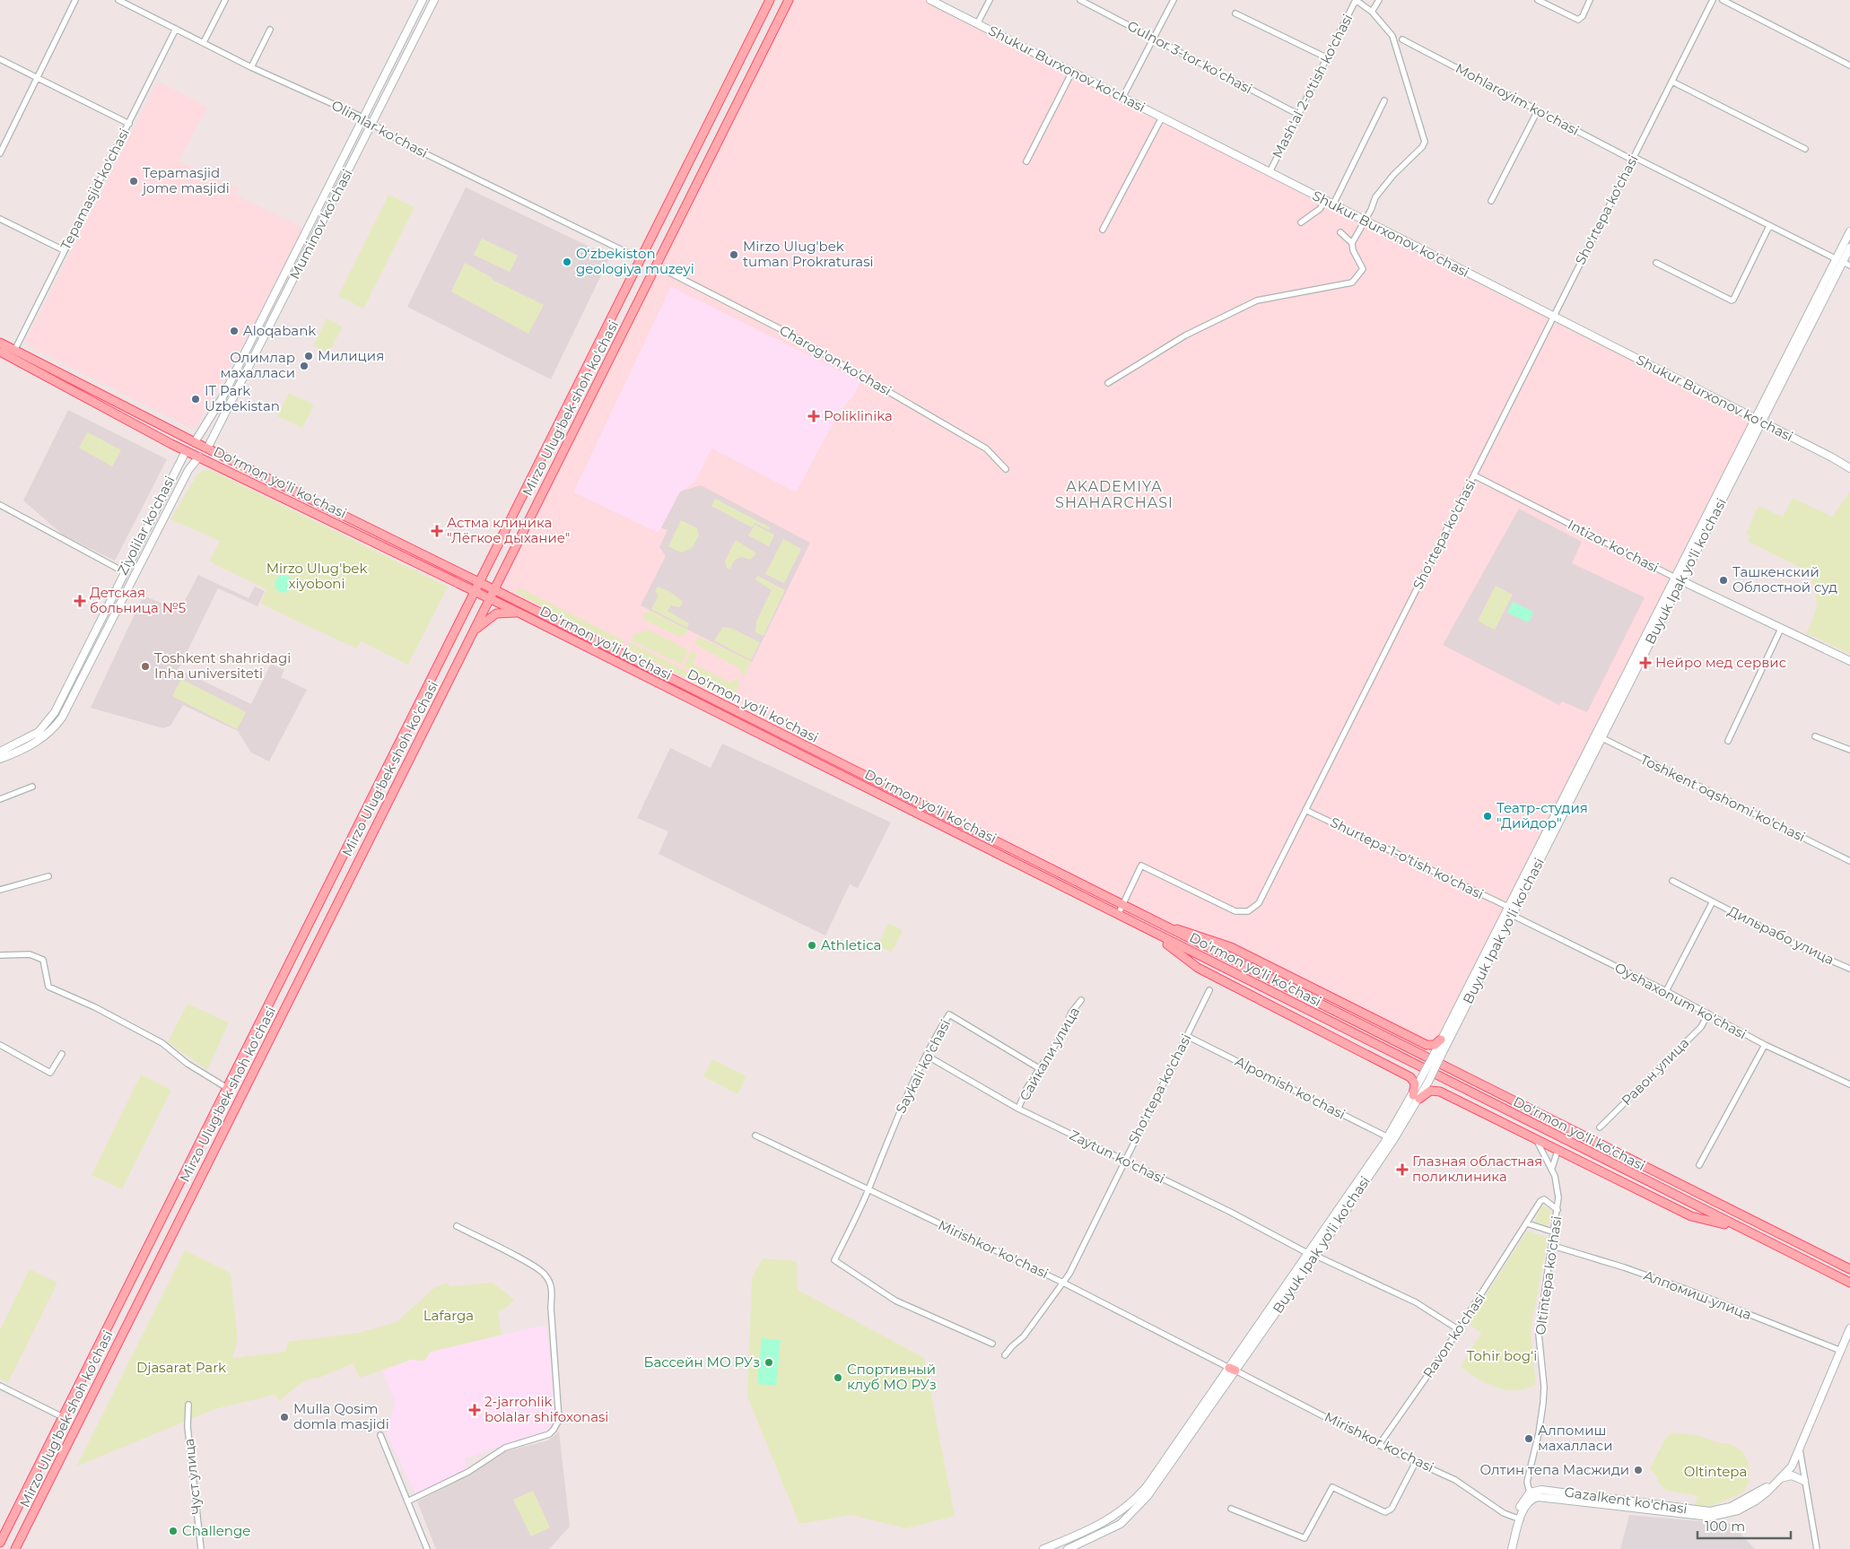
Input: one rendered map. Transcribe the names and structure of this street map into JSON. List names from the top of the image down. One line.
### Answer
{"streets":{"main road":["Shukur Burxonov ko'chasi","Muminov ko'chasi","Mirzo Ulug'bek shoh ko'chasi","Do‘rmon yo‘li ko‘chasi","Ziyolilar ko'chasi","Intizor ko'chasi","Buyuk Ipak yo'li ko'chasi","Do'rmon yo'li ko'chasi","Gazalkent ko'chasi"],"street":["Gulnor 3-tor koʻchasi","Mash'al 2-o'tish ko'chasi","Mohlaroyim ko'chasi","Olimlar ko'chasi","Tepamasjid ko'chasi","Sho'rtepa ko'chasi","Charog'on ko'chasi","Toshkent oqshomi ko'chasi","Shurtepa 1-o'tish ko'chasi","Дильрабо улица","Oyshaxonum ko'chasi","Сайкали улица","Saykali ko'chasi","Равон улица","Alpomish ko'chasi","Zaytun ko'chasi","Mirishkor ko'chasi","Oltintepa ko'chasi","Алпомиш улица","Ravon ko'chasi","Чуст улица"]},"crossings":[["Gulnor 3-tor koʻchasi","Mash'al 2-o'tish ko'chasi"],["Shukur Burxonov ko'chasi","Mash'al 2-o'tish ko'chasi"],["Shukur Burxonov ko'chasi","Sho'rtepa ko'chasi"],["Shukur Burxonov ko'chasi","Buyuk Ipak yo'li ko'chasi"],["Mohlaroyim ko'chasi","Sho'rtepa ko'chasi"],["Mohlaroyim ko'chasi","Buyuk Ipak yo'li ko'chasi"],["Olimlar ko'chasi","Tepamasjid ko'chasi"],["Olimlar ko'chasi","Muminov ko'chasi"],["Olimlar ko'chasi","Mirzo Ulug'bek shoh ko'chasi"],["Tepamasjid ko'chasi","Do‘rmon yo‘li ko‘chasi"],["Sho'rtepa ko'chasi","Do‘rmon yo‘li ko‘chasi"],["Sho'rtepa ko'chasi","Intizor ko'chasi"],["Sho'rtepa ko'chasi","Shurtepa 1-o'tish ko'chasi"],["Sho'rtepa ko'chasi","Alpomish ko'chasi"],["Sho'rtepa ko'chasi","Zaytun ko'chasi"],["Sho'rtepa ko'chasi","Mirishkor ko'chasi"],["Muminov ko'chasi","Do‘rmon yo‘li ko‘chasi"],["Muminov ko'chasi","Ziyolilar ko'chasi"],["Charog'on ko'chasi","Mirzo Ulug'bek shoh ko'chasi"],["Mirzo Ulug'bek shoh ko'chasi","Do‘rmon yo‘li ko‘chasi"],["Mirzo Ulug'bek shoh ko'chasi","Do'rmon yo'li ko'chasi"],["Do‘rmon yo‘li ko‘chasi","Ziyolilar ko'chasi"],["Do‘rmon yo‘li ko‘chasi","Do'rmon yo'li ko'chasi"],["Intizor ko'chasi","Buyuk Ipak yo'li ko'chasi"],["Buyuk Ipak yo'li ko'chasi","Toshkent oqshomi ko'chasi"],["Buyuk Ipak yo'li ko'chasi","Shurtepa 1-o'tish ko'chasi"],["Buyuk Ipak yo'li ko'chasi","Oyshaxonum ko'chasi"],["Buyuk Ipak yo'li ko'chasi","Alpomish ko'chasi"],["Buyuk Ipak yo'li ko'chasi","Zaytun ko'chasi"],["Buyuk Ipak yo'li ko'chasi","Mirishkor ko'chasi"],["Shurtepa 1-o'tish ko'chasi","Oyshaxonum ko'chasi"],["Дильрабо улица","Oyshaxonum ko'chasi"],["Oyshaxonum ko'chasi","Равон улица"],["Сайкали улица","Saykali ko'chasi"],["Сайкали улица","Zaytun ko'chasi"],["Saykali ko'chasi","Zaytun ko'chasi"],["Saykali ko'chasi","Mirishkor ko'chasi"],["Zaytun ko'chasi","Ravon ko'chasi"],["Mirishkor ko'chasi","Ravon ko'chasi"],["Oltintepa ko'chasi","Алпомиш улица"],["Oltintepa ko'chasi","Ravon ko'chasi"],["Oltintepa ko'chasi","Gazalkent ko'chasi"]],"districts":["AKADEMIYA SHAHARCHASI"],"parks":["Mirzo Ulug'bek xiyoboni","Lafarga","Tohir bog‘i","Djasarat Park","Oltintepa"],"places":{"other":["Tepamasjid jome masjidi","Mirzo Ulug'bek tuman Prokraturasi","Oʻzbekiston geologiya muzeyi","Aloqabank","Милиция","Олимлар махалласи","IT Park Uzbekistan","Ташкенский Облостной суд","Toshkent shahridagi Inha universiteti","Театр-студия \"Дийдор\"","Athletica","Бассейн МО РУз","Спортивный клуб МО РУз","Mulla Qosim domla masjidi","Алпомиш махалласи","Олтин тепа Масжиди","Challenge"],"health":["Poliklinika","Астма клиника \"Лёгкое дыхание\"","Детская больница №5","Нейро мед сервис","Глазная областная поликлиника","2-jarrohlik bolalar shifoxonasi"]},"scale_bar":"100 m"}
